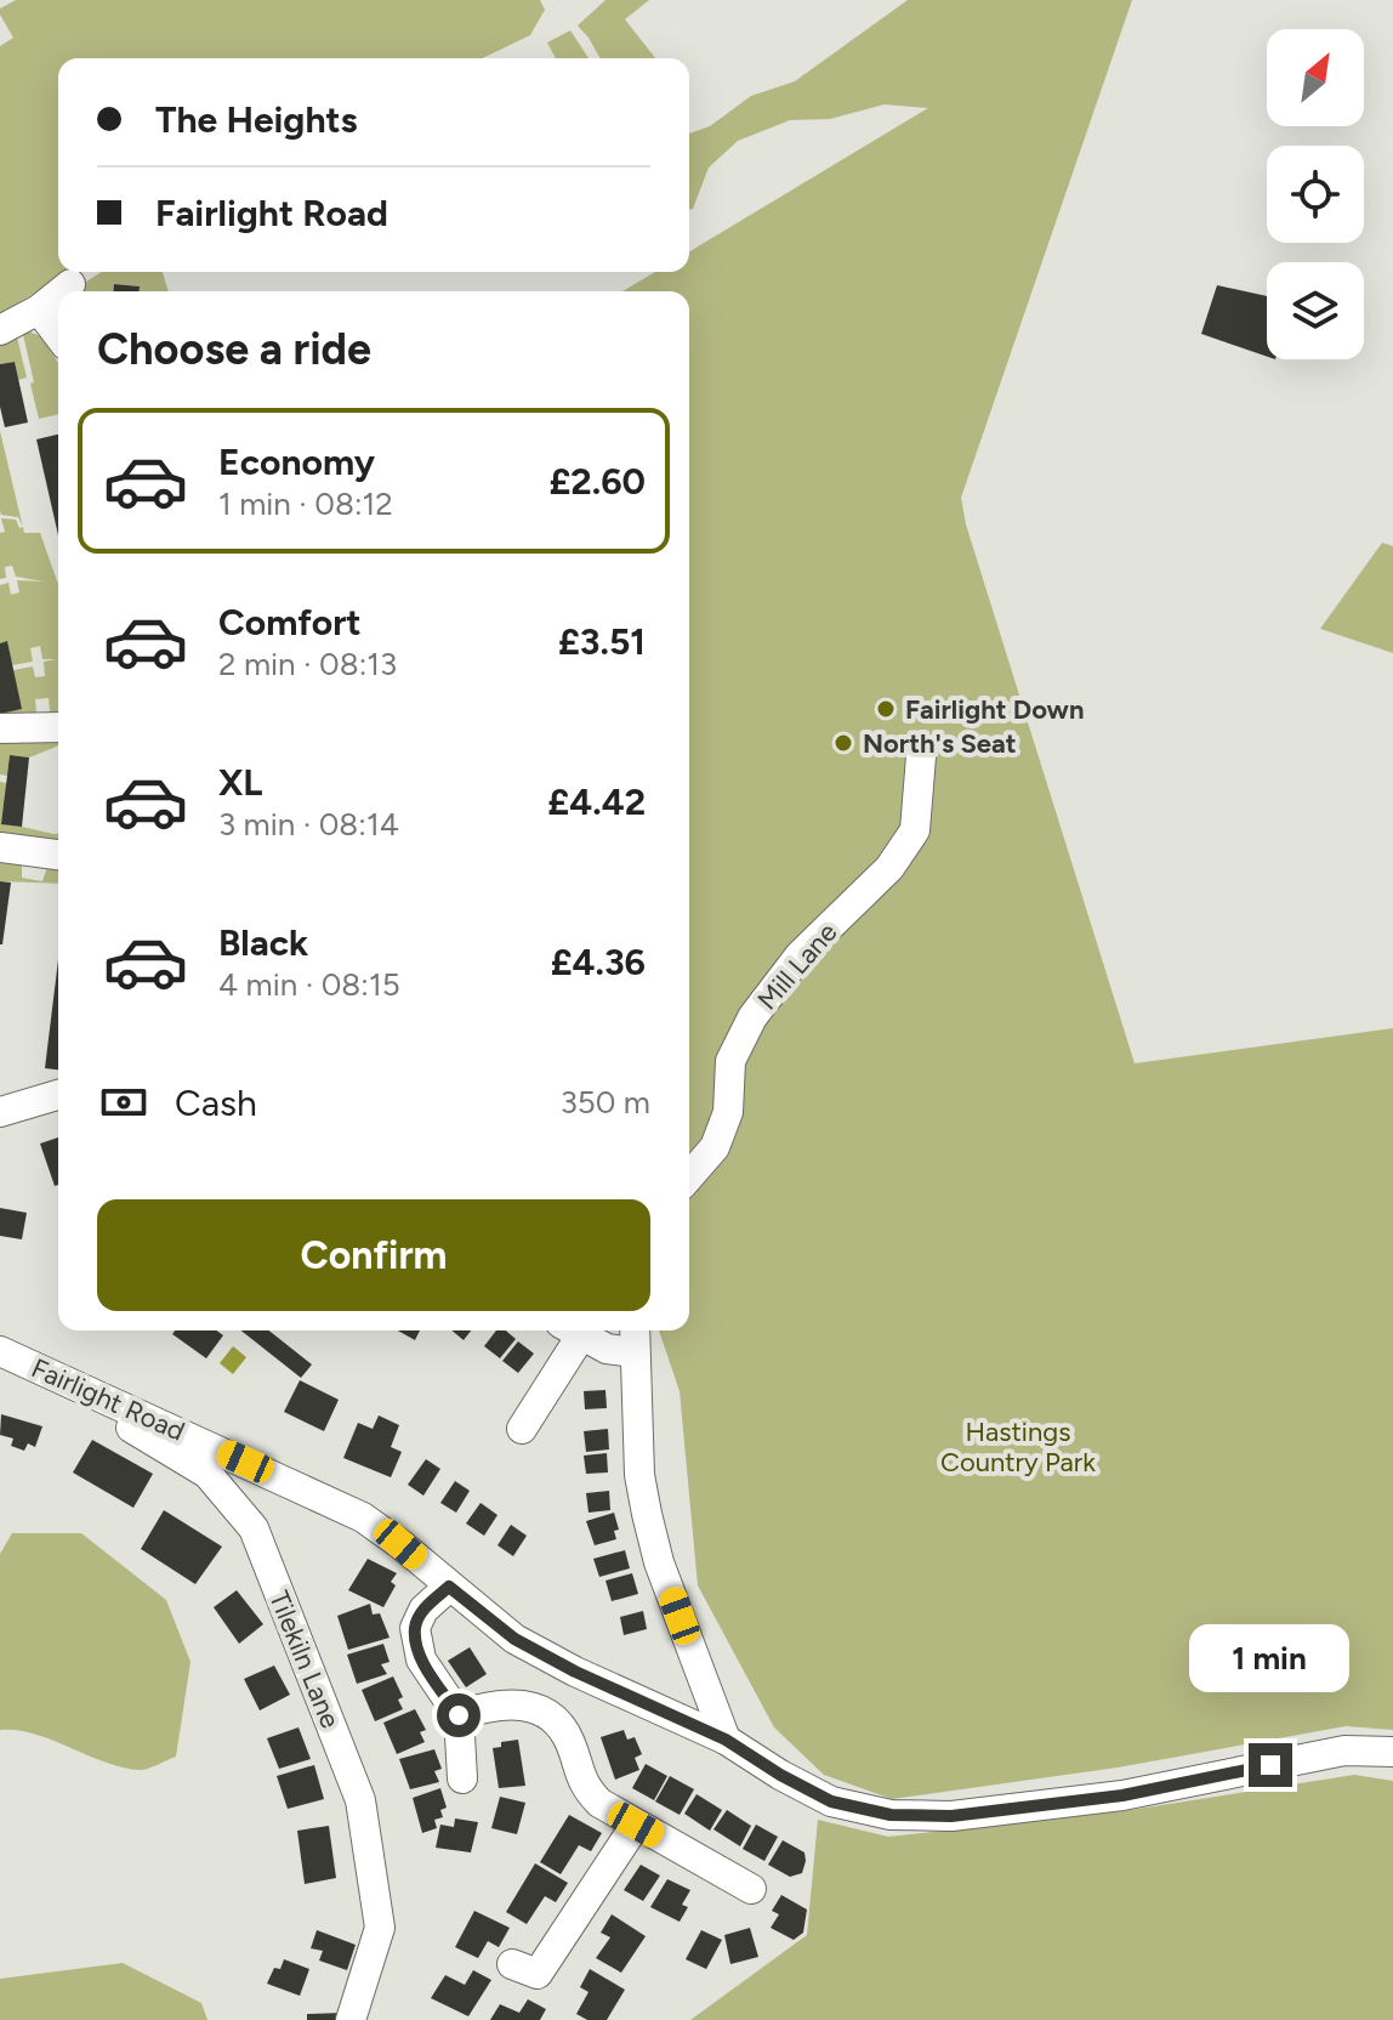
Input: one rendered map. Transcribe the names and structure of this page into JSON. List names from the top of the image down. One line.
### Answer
{"streets":{"street":["Mill Lane","Fairlight Road","Tilekiln Lane"]},"crossings":[["Fairlight Road","Tilekiln Lane"]],"parks":["Hastings Country Park"],"places":["Fairlight Down","North's Seat"],"north":"top right","page":{"banner":["The Heights","Fairlight Road"],"heading":"Choose a ride","list":[{"name":"Economy","note":"1 min · 08:12","value":"£2.60"},{"name":"Comfort","note":"2 min · 08:13","value":"£3.51"},{"name":"XL","note":"3 min · 08:14","value":"£4.42"},{"name":"Black","note":"4 min · 08:15","value":"£4.36"}],"pay":["Cash","350 m"],"buttons":"Confirm","bubble":"1 min"}}
